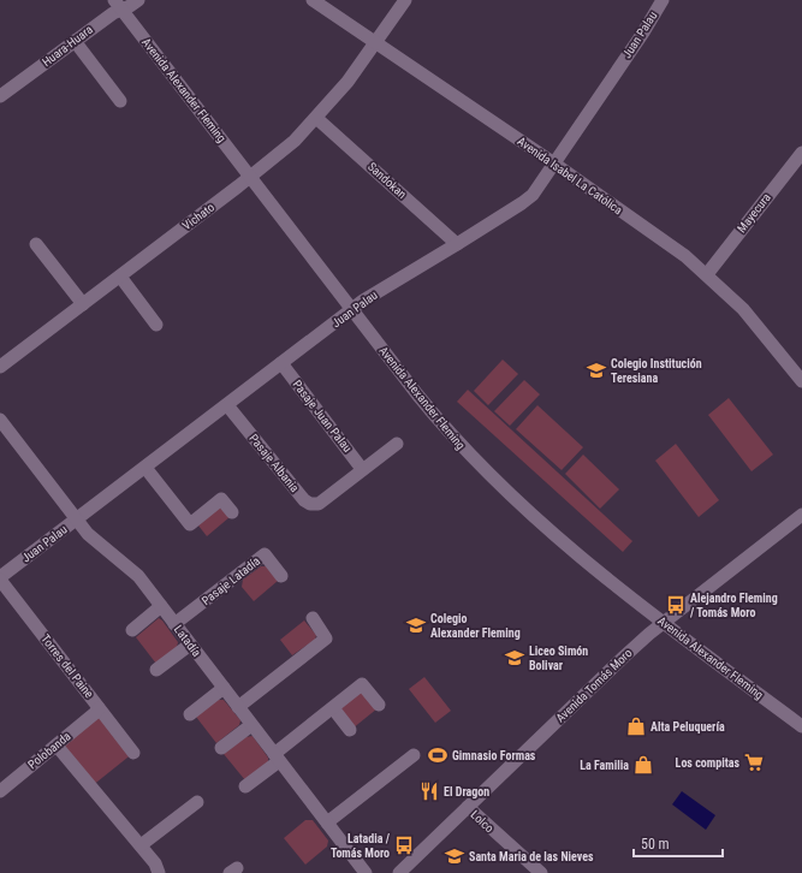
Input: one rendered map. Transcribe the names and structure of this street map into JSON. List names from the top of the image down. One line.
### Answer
{"streets":{"street":["Juan Palau","Huara-Huara","Avenida Alexander Fleming","Avenida Isabel La Católica","Sandokan","Mayecura","Vichato","Pasaje Juan Palau","Pasaje Albania","Pasaje Latadía","Latadía","Torres del Paine","Avenida Tomás Moro","Polobanda","Lolco"]},"crossings":[["Juan Palau","Avenida Alexander Fleming"],["Juan Palau","Avenida Isabel La Católica"],["Juan Palau","Sandokan"],["Juan Palau","Pasaje Juan Palau"],["Juan Palau","Pasaje Albania"],["Juan Palau","Latadía"],["Juan Palau","Torres del Paine"],["Huara-Huara","Avenida Alexander Fleming"],["Avenida Alexander Fleming","Vichato"],["Avenida Alexander Fleming","Avenida Tomás Moro"],["Avenida Isabel La Católica","Mayecura"],["Avenida Isabel La Católica","Vichato"],["Sandokan","Vichato"],["Pasaje Juan Palau","Pasaje Albania"],["Pasaje Latadía","Latadía"],["Torres del Paine","Polobanda"],["Avenida Tomás Moro","Lolco"]],"places":{"school or university":["Colegio Institución Teresiana","Colegio Alexander Fleming","Liceo Simón Bolivar","Santa Maria de las Nieves"],"bus stop":["Alejandro Fleming / Tomás Moro","Latadia / Tomás Moro"],"shop":["Alta Peluquería","La Familia"],"sports":["Gimnasio Formas"],"supermarket":["Los compitas"],"restaurant":["El Dragon"]},"scale_bar":"50 m"}
